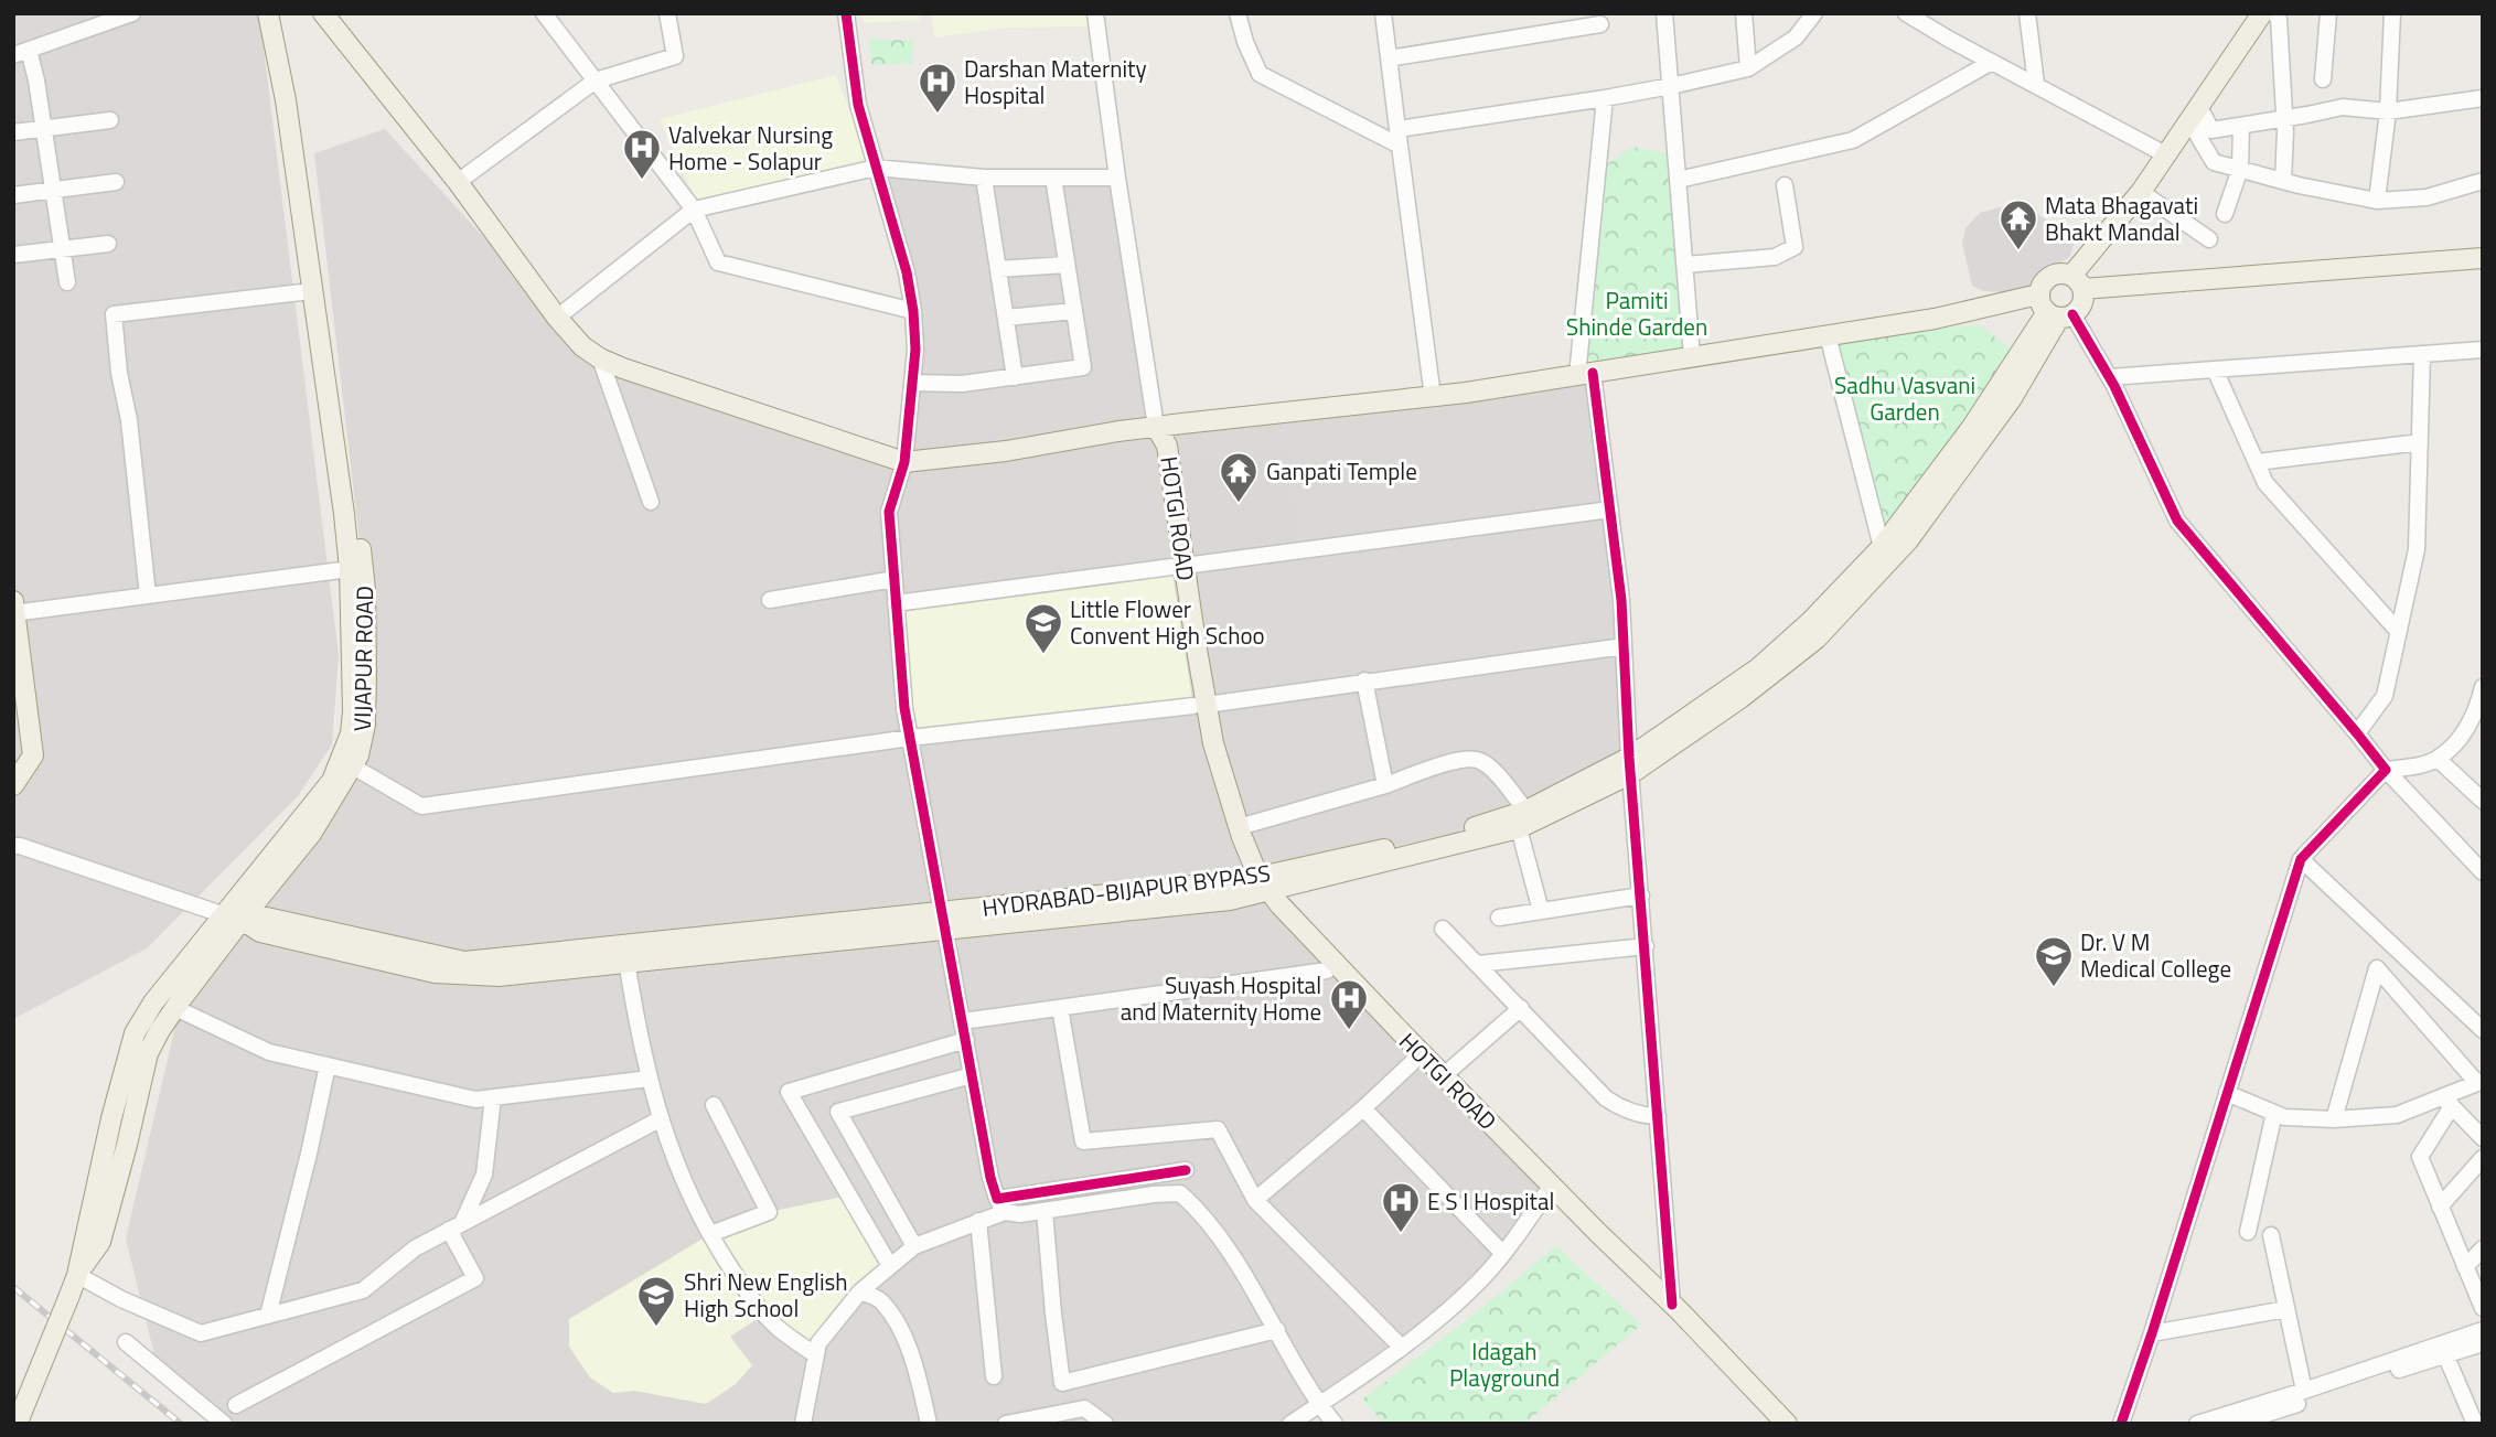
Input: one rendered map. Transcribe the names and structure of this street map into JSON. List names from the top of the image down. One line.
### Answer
{"streets":{"main road":["HOTGI ROAD","VIJAPUR ROAD","HYDRABAD-BIJAPUR BYPASS"]},"crossings":[["HOTGI ROAD","HYDRABAD-BIJAPUR BYPASS"]],"parks":["Pamiti Shinde Garden","Sadhu Vasvani Garden","Idagah Playground"],"places":{"hospital":["Darshan Maternity Hospital","Valvekar Nursing Home - Solapur","Suyash Hospital and Maternity Home","E S I Hospital"],"temple":["Mata Bhagavati Bhakt Mandal","Ganpati Temple"],"school or university":["Little Flower Convent High Schoo","Dr. V M Medical College","Shri New English High School"]}}
